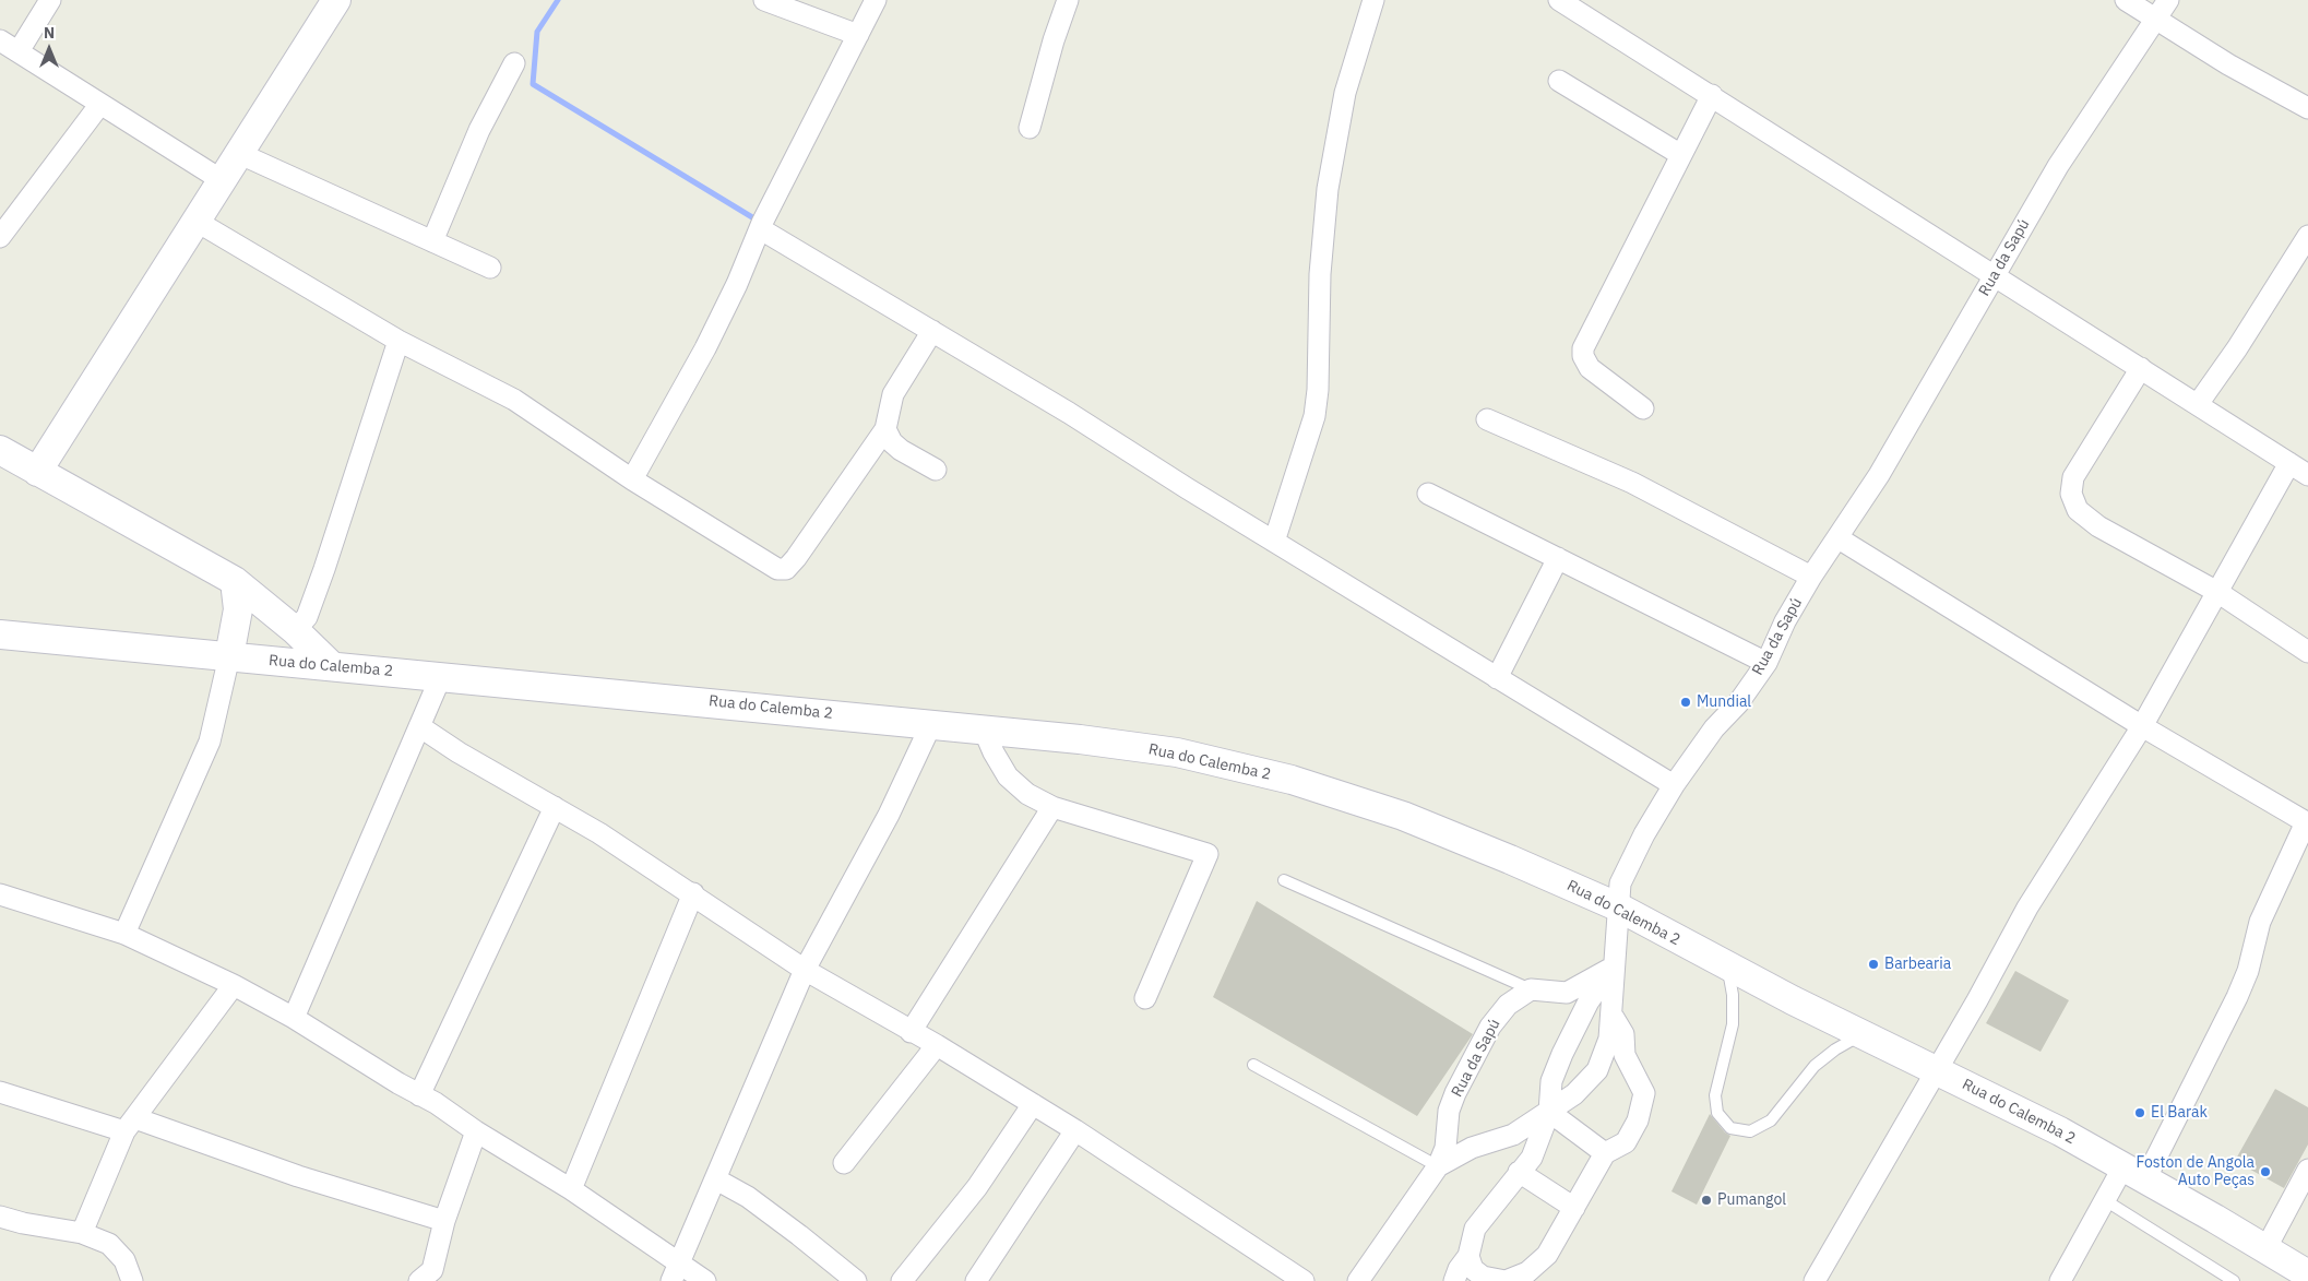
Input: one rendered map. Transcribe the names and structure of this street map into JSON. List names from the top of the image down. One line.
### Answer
{"streets":{"main road":["Rua do Calemba 2"],"street":["Rua da Sapú"]},"crossings":[["Rua da Sapú","Rua do Calemba 2"]],"places":["Mundial","Barbearia","El Barak","Foston de Angola Auto Peças","Pumangol"],"north":"top"}
